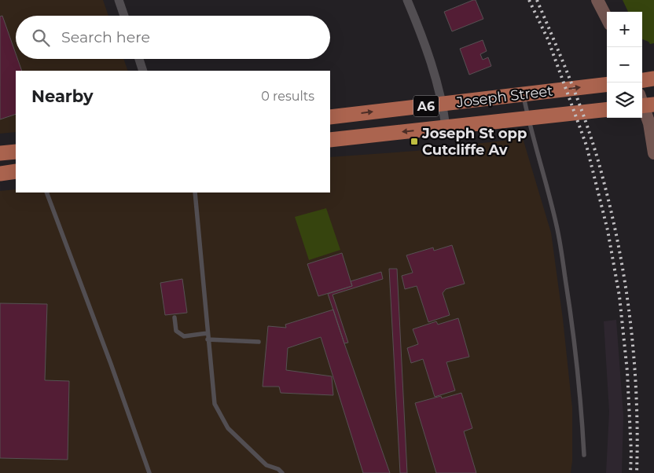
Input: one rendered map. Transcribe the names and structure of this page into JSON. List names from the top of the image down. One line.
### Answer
{"streets":{"highway":["Joseph Street","A6"]},"places":{"transit":["Joseph St opp Cutcliffe Av"]},"page":{"map_buttons":["+","−"],"search":"Search here","heading":["Nearby","0 results"]}}
